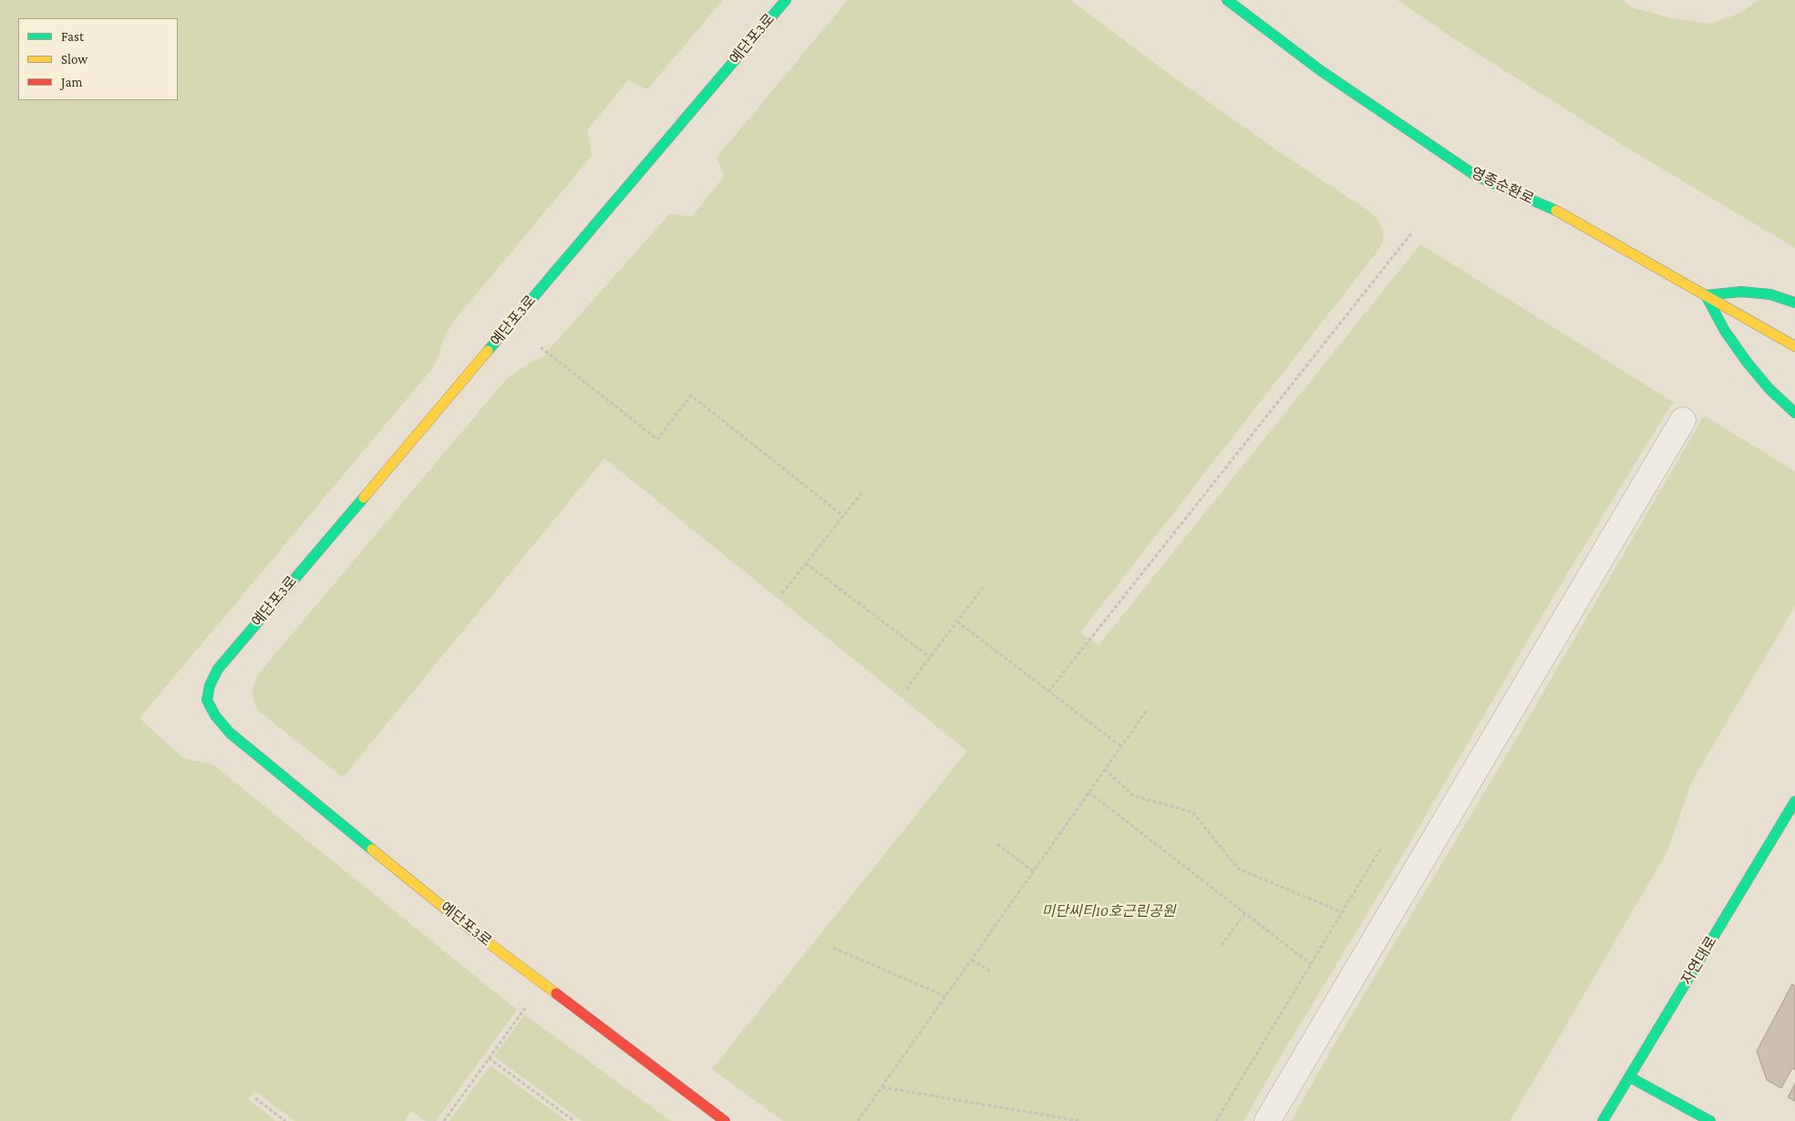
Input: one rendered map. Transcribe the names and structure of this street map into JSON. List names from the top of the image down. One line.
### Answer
{"streets":{"street":["예단포3로","영종순환로","자연대로"]},"parks":["미단씨티10호근린공원"],"legend":["Fast","Slow","Jam"]}
